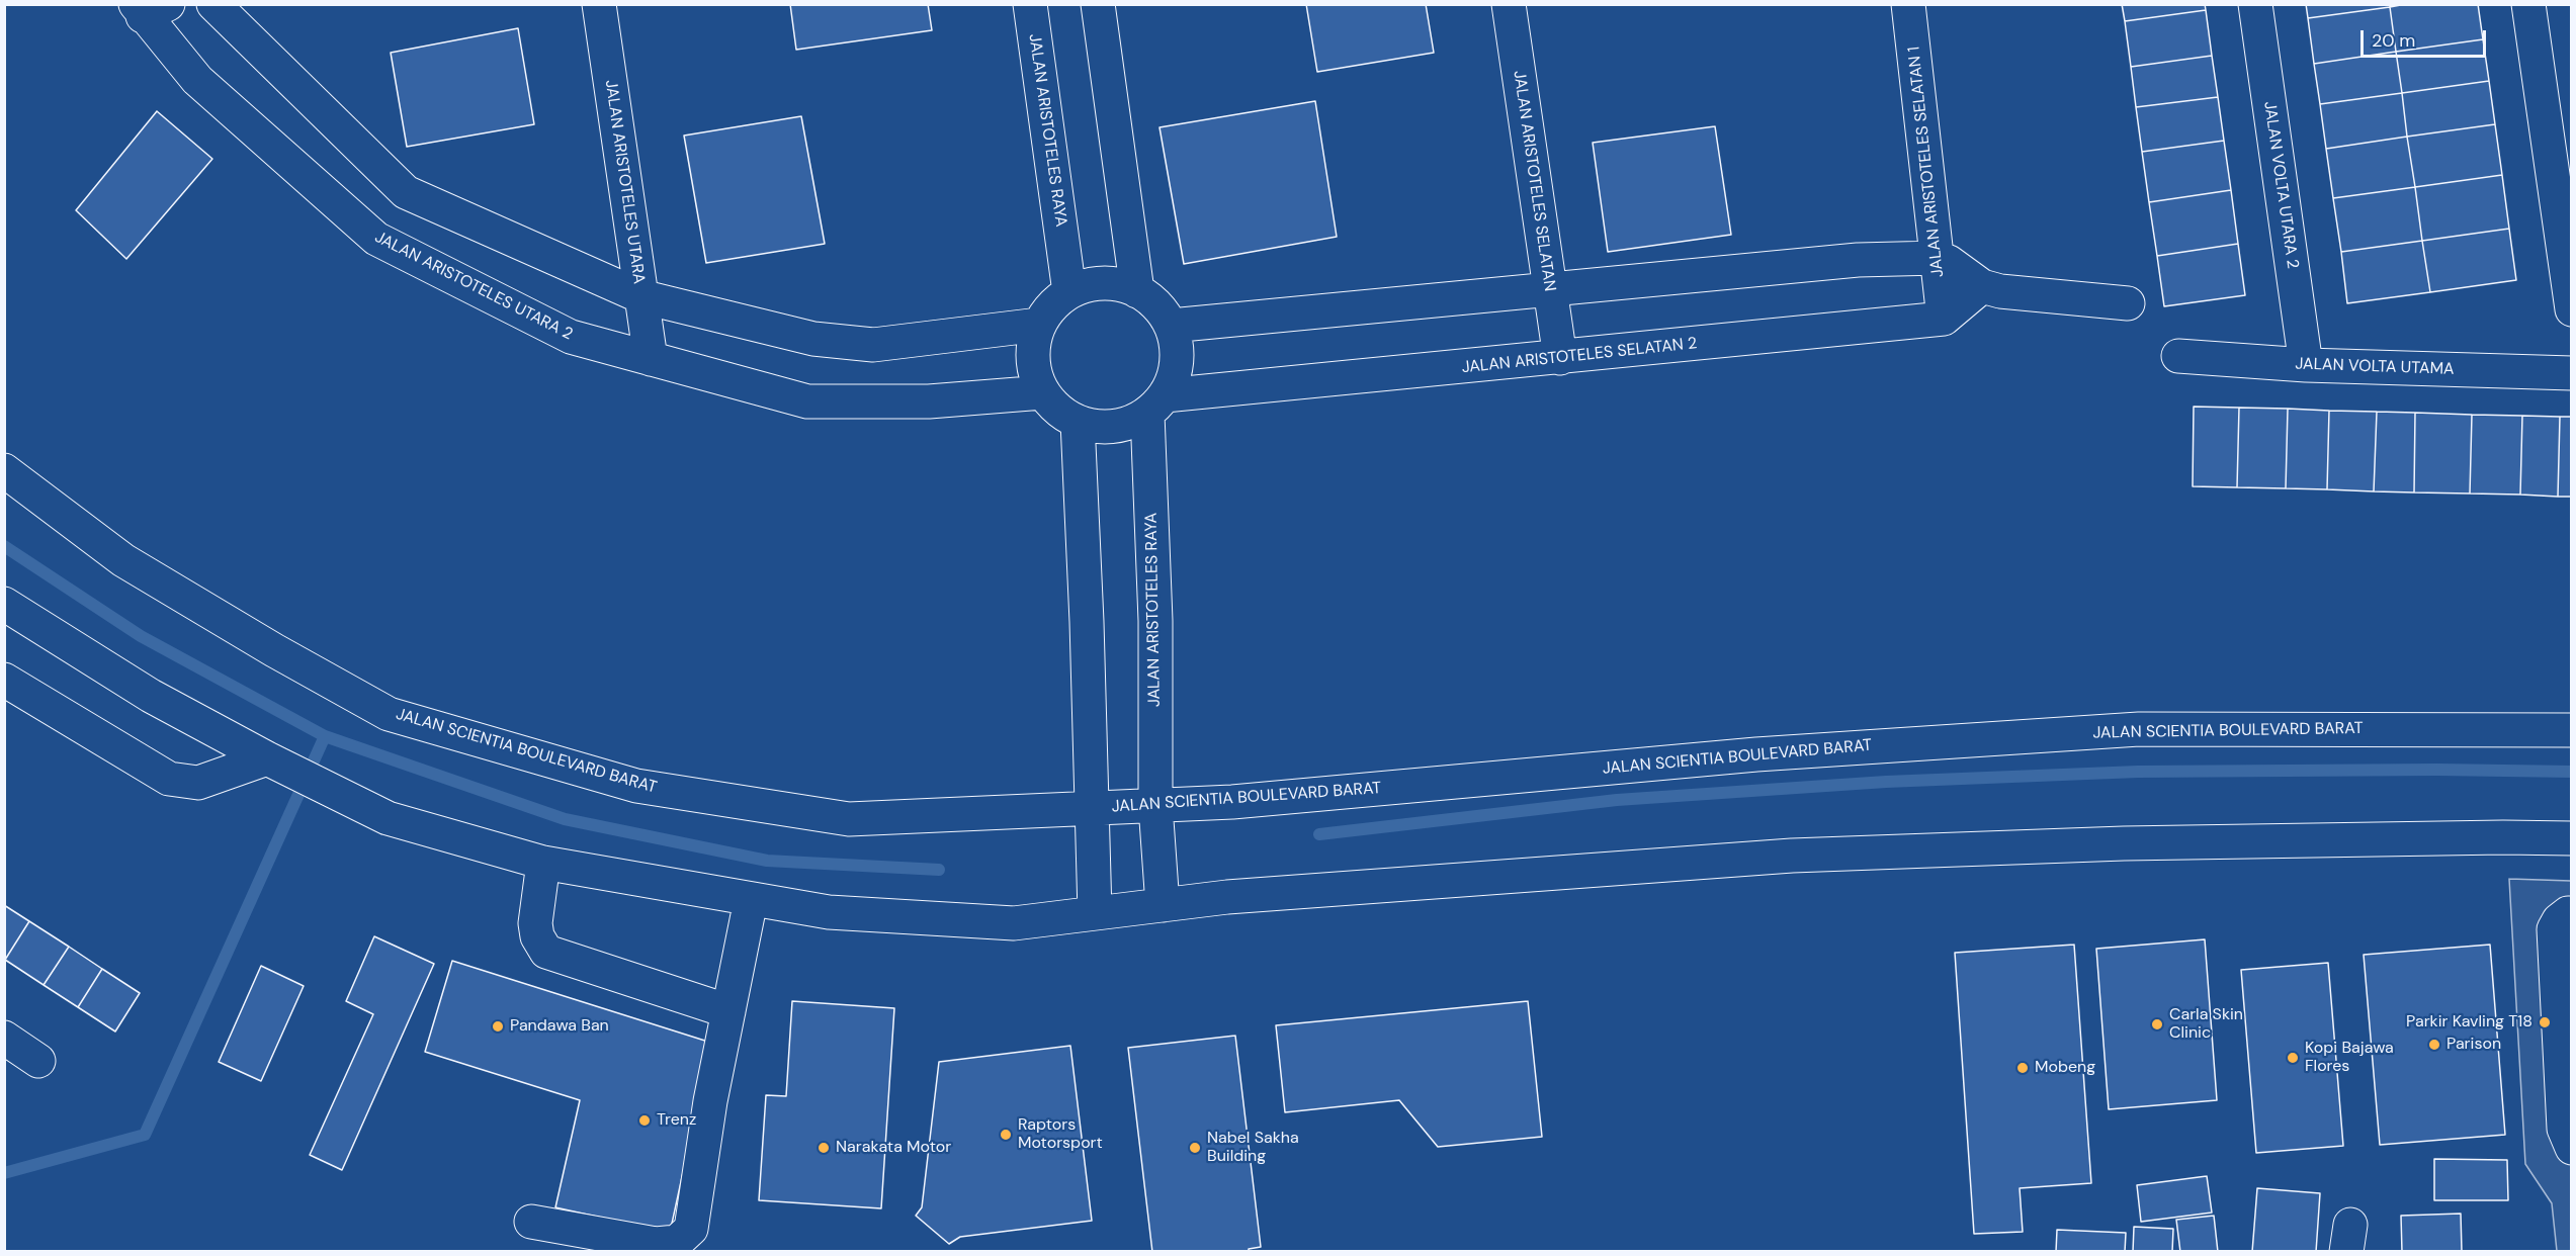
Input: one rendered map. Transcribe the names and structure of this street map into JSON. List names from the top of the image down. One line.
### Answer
{"streets":{"street":["JALAN ARISTOTELES RAYA","JALAN ARISTOTELES SELATAN 1","JALAN ARISTOTELES SELATAN","JALAN ARISTOTELES UTARA","JALAN VOLTA UTARA 2","JALAN ARISTOTELES UTARA 2","JALAN ARISTOTELES SELATAN 2","JALAN VOLTA UTAMA","JALAN SCIENTIA BOULEVARD BARAT"]},"crossings":[["JALAN ARISTOTELES RAYA","JALAN ARISTOTELES UTARA 2"],["JALAN ARISTOTELES RAYA","JALAN ARISTOTELES SELATAN 2"],["JALAN ARISTOTELES RAYA","JALAN SCIENTIA BOULEVARD BARAT"],["JALAN ARISTOTELES SELATAN 1","JALAN ARISTOTELES SELATAN 2"],["JALAN ARISTOTELES SELATAN","JALAN ARISTOTELES SELATAN 2"],["JALAN ARISTOTELES UTARA","JALAN ARISTOTELES UTARA 2"],["JALAN VOLTA UTARA 2","JALAN VOLTA UTAMA"],["JALAN ARISTOTELES UTARA 2","JALAN ARISTOTELES SELATAN 2"]],"places":["Parkir Kavling T18","Carla Skin Clinic","Pandawa Ban","Parison","Kopi Bajawa Flores","Mobeng","Trenz","Raptors Motorsport","Narakata Motor","Nabel Sakha Building"],"scale_bar":"20 m"}
